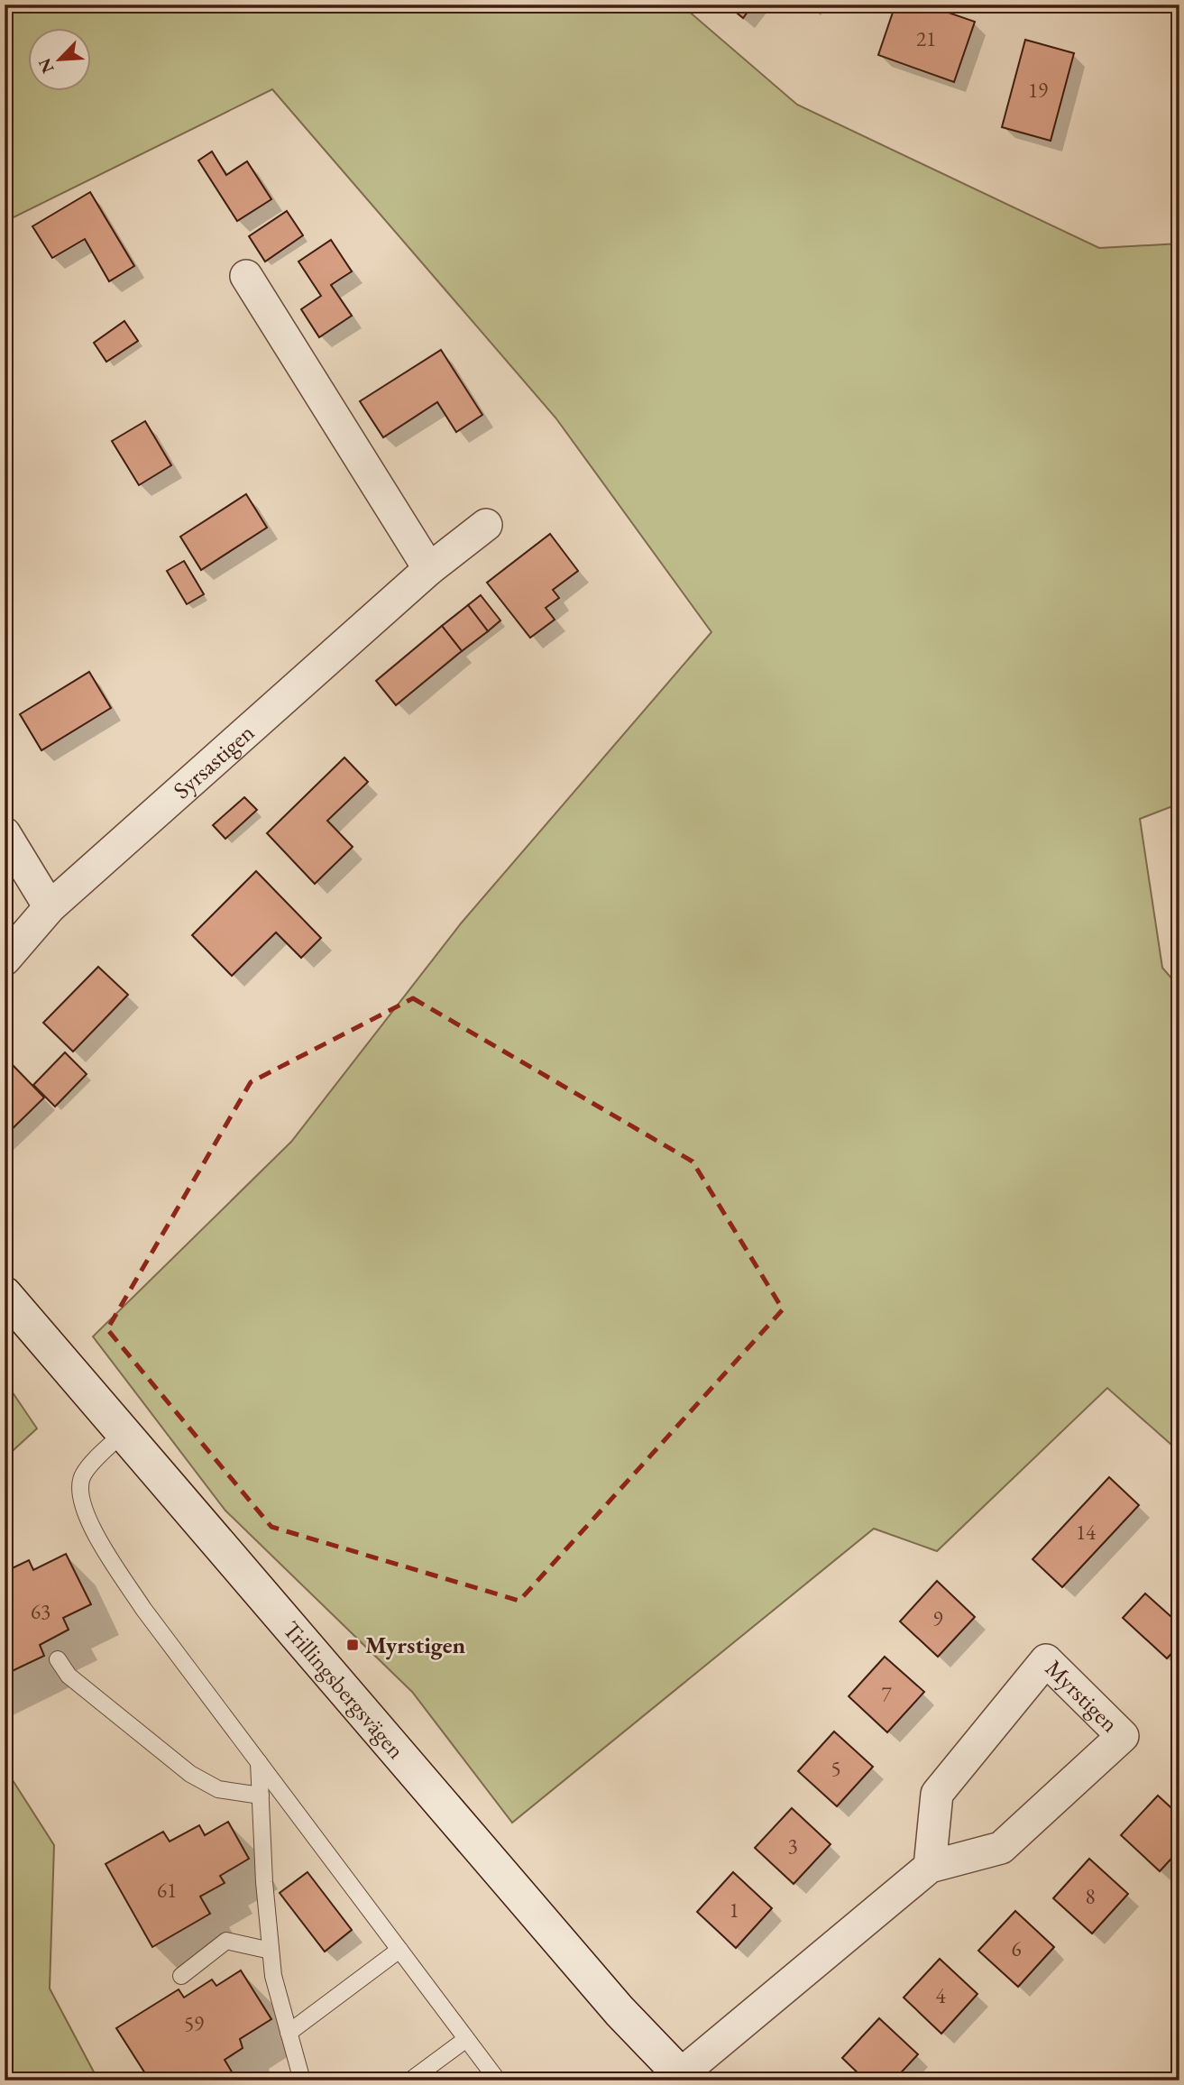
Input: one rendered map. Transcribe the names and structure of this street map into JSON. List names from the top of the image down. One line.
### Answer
{"streets":{"street":["Syrsastigen","Trillingsbergsvägen","Myrstigen"]},"crossings":[["Trillingsbergsvägen","Myrstigen"]],"places":{"transit":["Myrstigen"]},"house_numbers":["21","19","14","63","9","7","5","3","61","8","1","6","4","59"],"north":"bottom left"}
